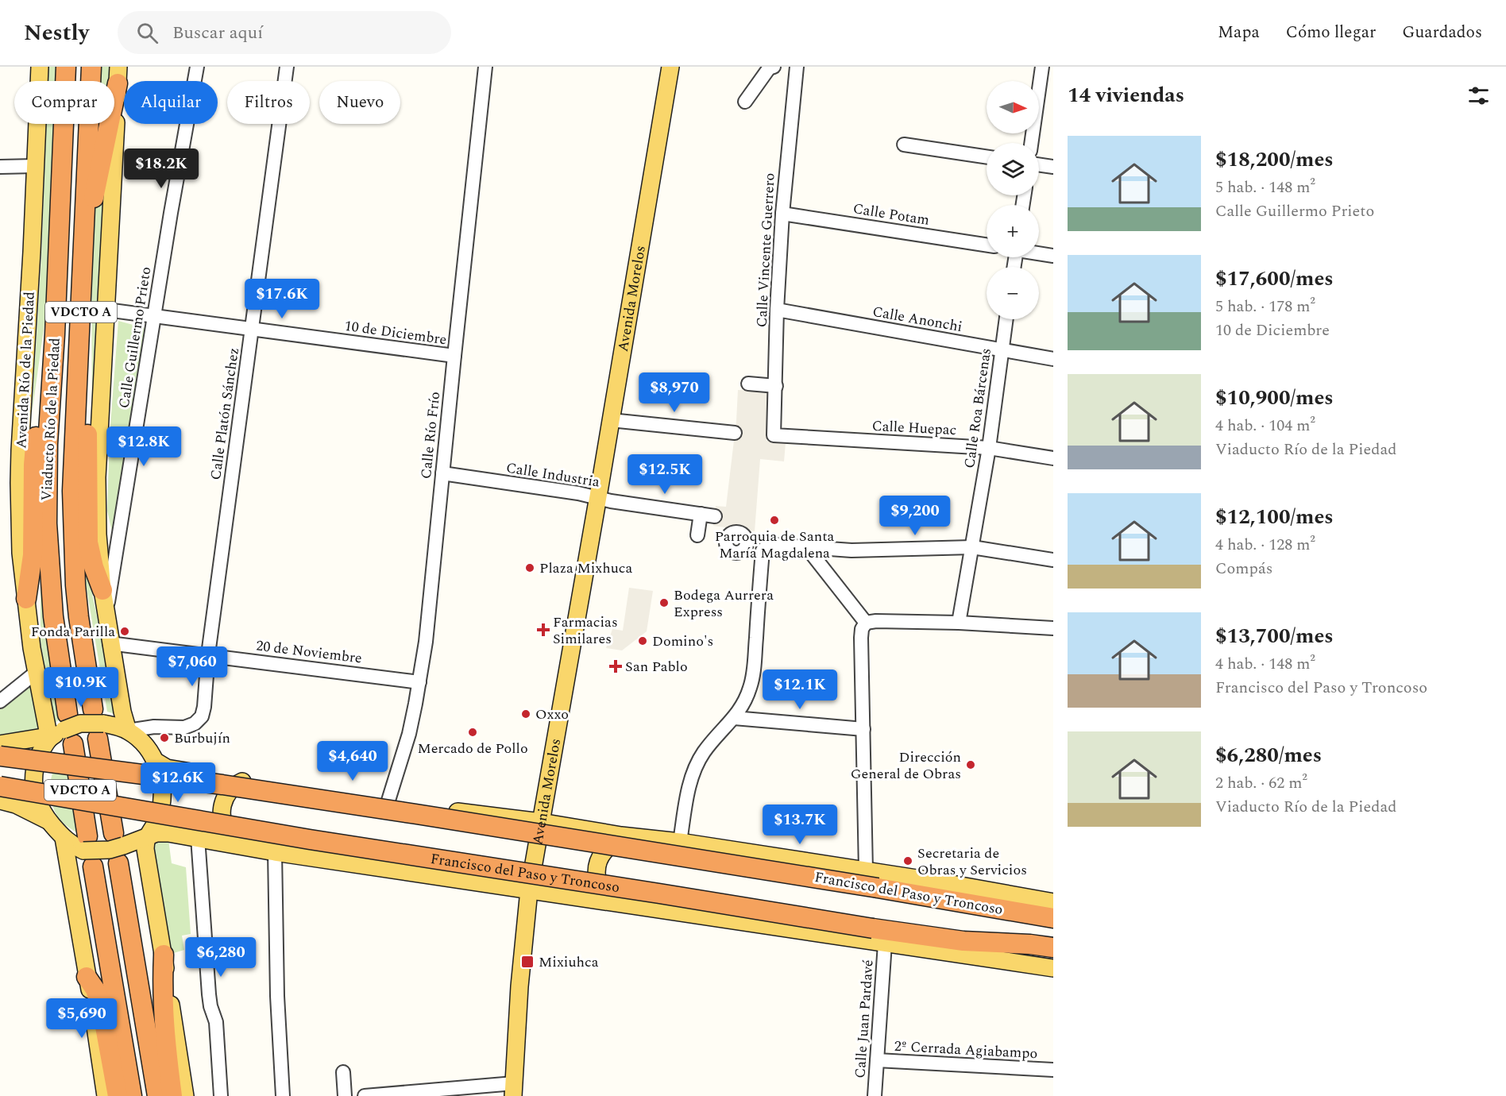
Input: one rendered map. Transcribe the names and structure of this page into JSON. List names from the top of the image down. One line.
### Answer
{"streets":{"highway":["VDCTO A","Viaducto Río de la Piedad","Francisco del Paso y Troncoso"],"main road":["Avenida Morelos","Avenida Río de la Piedad"],"street":["Calle Potam","Calle Vincente Guerrero","Calle Anonchi","10 de Diciembre","Calle Guillermo Prieto","Calle Roa Bárcenas","Calle Platón Sánchez","Calle Huepac","Calle Río Frío","Calle Industria","20 de Noviembre","Calle Juan Pardavé","2º Cerrada Agiabampo"]},"crossings":[["Calle Potam","Calle Vincente Guerrero"],["Calle Vincente Guerrero","Calle Anonchi"],["Calle Vincente Guerrero","Calle Huepac"],["Avenida Morelos","Calle Industria"],["Avenida Morelos","Francisco del Paso y Troncoso"],["Calle Anonchi","Calle Roa Bárcenas"],["10 de Diciembre","Calle Guillermo Prieto"],["10 de Diciembre","Calle Platón Sánchez"],["10 de Diciembre","Calle Río Frío"],["Avenida Río de la Piedad","Viaducto Río de la Piedad"],["Calle Roa Bárcenas","Calle Huepac"],["Calle Platón Sánchez","20 de Noviembre"],["Viaducto Río de la Piedad","Francisco del Paso y Troncoso"],["Calle Río Frío","Calle Industria"],["Calle Río Frío","20 de Noviembre"],["Calle Río Frío","Francisco del Paso y Troncoso"],["Francisco del Paso y Troncoso","Calle Juan Pardavé"],["Calle Juan Pardavé","2º Cerrada Agiabampo"]],"places":{"other":["Parroquia de Santa María Magdalena","Plaza Mixhuca","Bodega Aurrera Express","Fonda Parilla","Domino's","Oxxo","Mercado de Pollo","Burbujín","Dirección General de Obras","Secretaria de Obras y Servicios"],"health":["Farmacias Similares","San Pablo"],"transit":["Mixiuhca"]},"north":"right","page":{"header":"Nestly","search":"Buscar aquí","nav":["Mapa","Cómo llegar","Guardados"],"heading":"14 viviendas","map_buttons":["+","−"],"chip":["Comprar","Alquilar","Filtros","Nuevo"],"list":[{"name":"$18,200/mes","note":"5 hab. · 148 m² · Calle Guillermo Prieto"},{"name":"$17,600/mes","note":"5 hab. · 178 m² · 10 de Diciembre"},{"name":"$10,900/mes","note":"4 hab. · 104 m² · Viaducto Río de la Piedad"},{"name":"$12,100/mes","note":"4 hab. · 128 m² · Compás"},{"name":"$13,700/mes","note":"4 hab. · 148 m² · Francisco del Paso y Troncoso"},{"name":"$6,280/mes","note":"2 hab. · 62 m² · Viaducto Río de la Piedad"}],"price":["$18.2K","$17.6K","$8,970","$12.8K","$12.5K","$9,200","$7,060","$10.9K","$12.1K","$4,640","$12.6K","$13.7K","$6,280","$5,690"]}}
